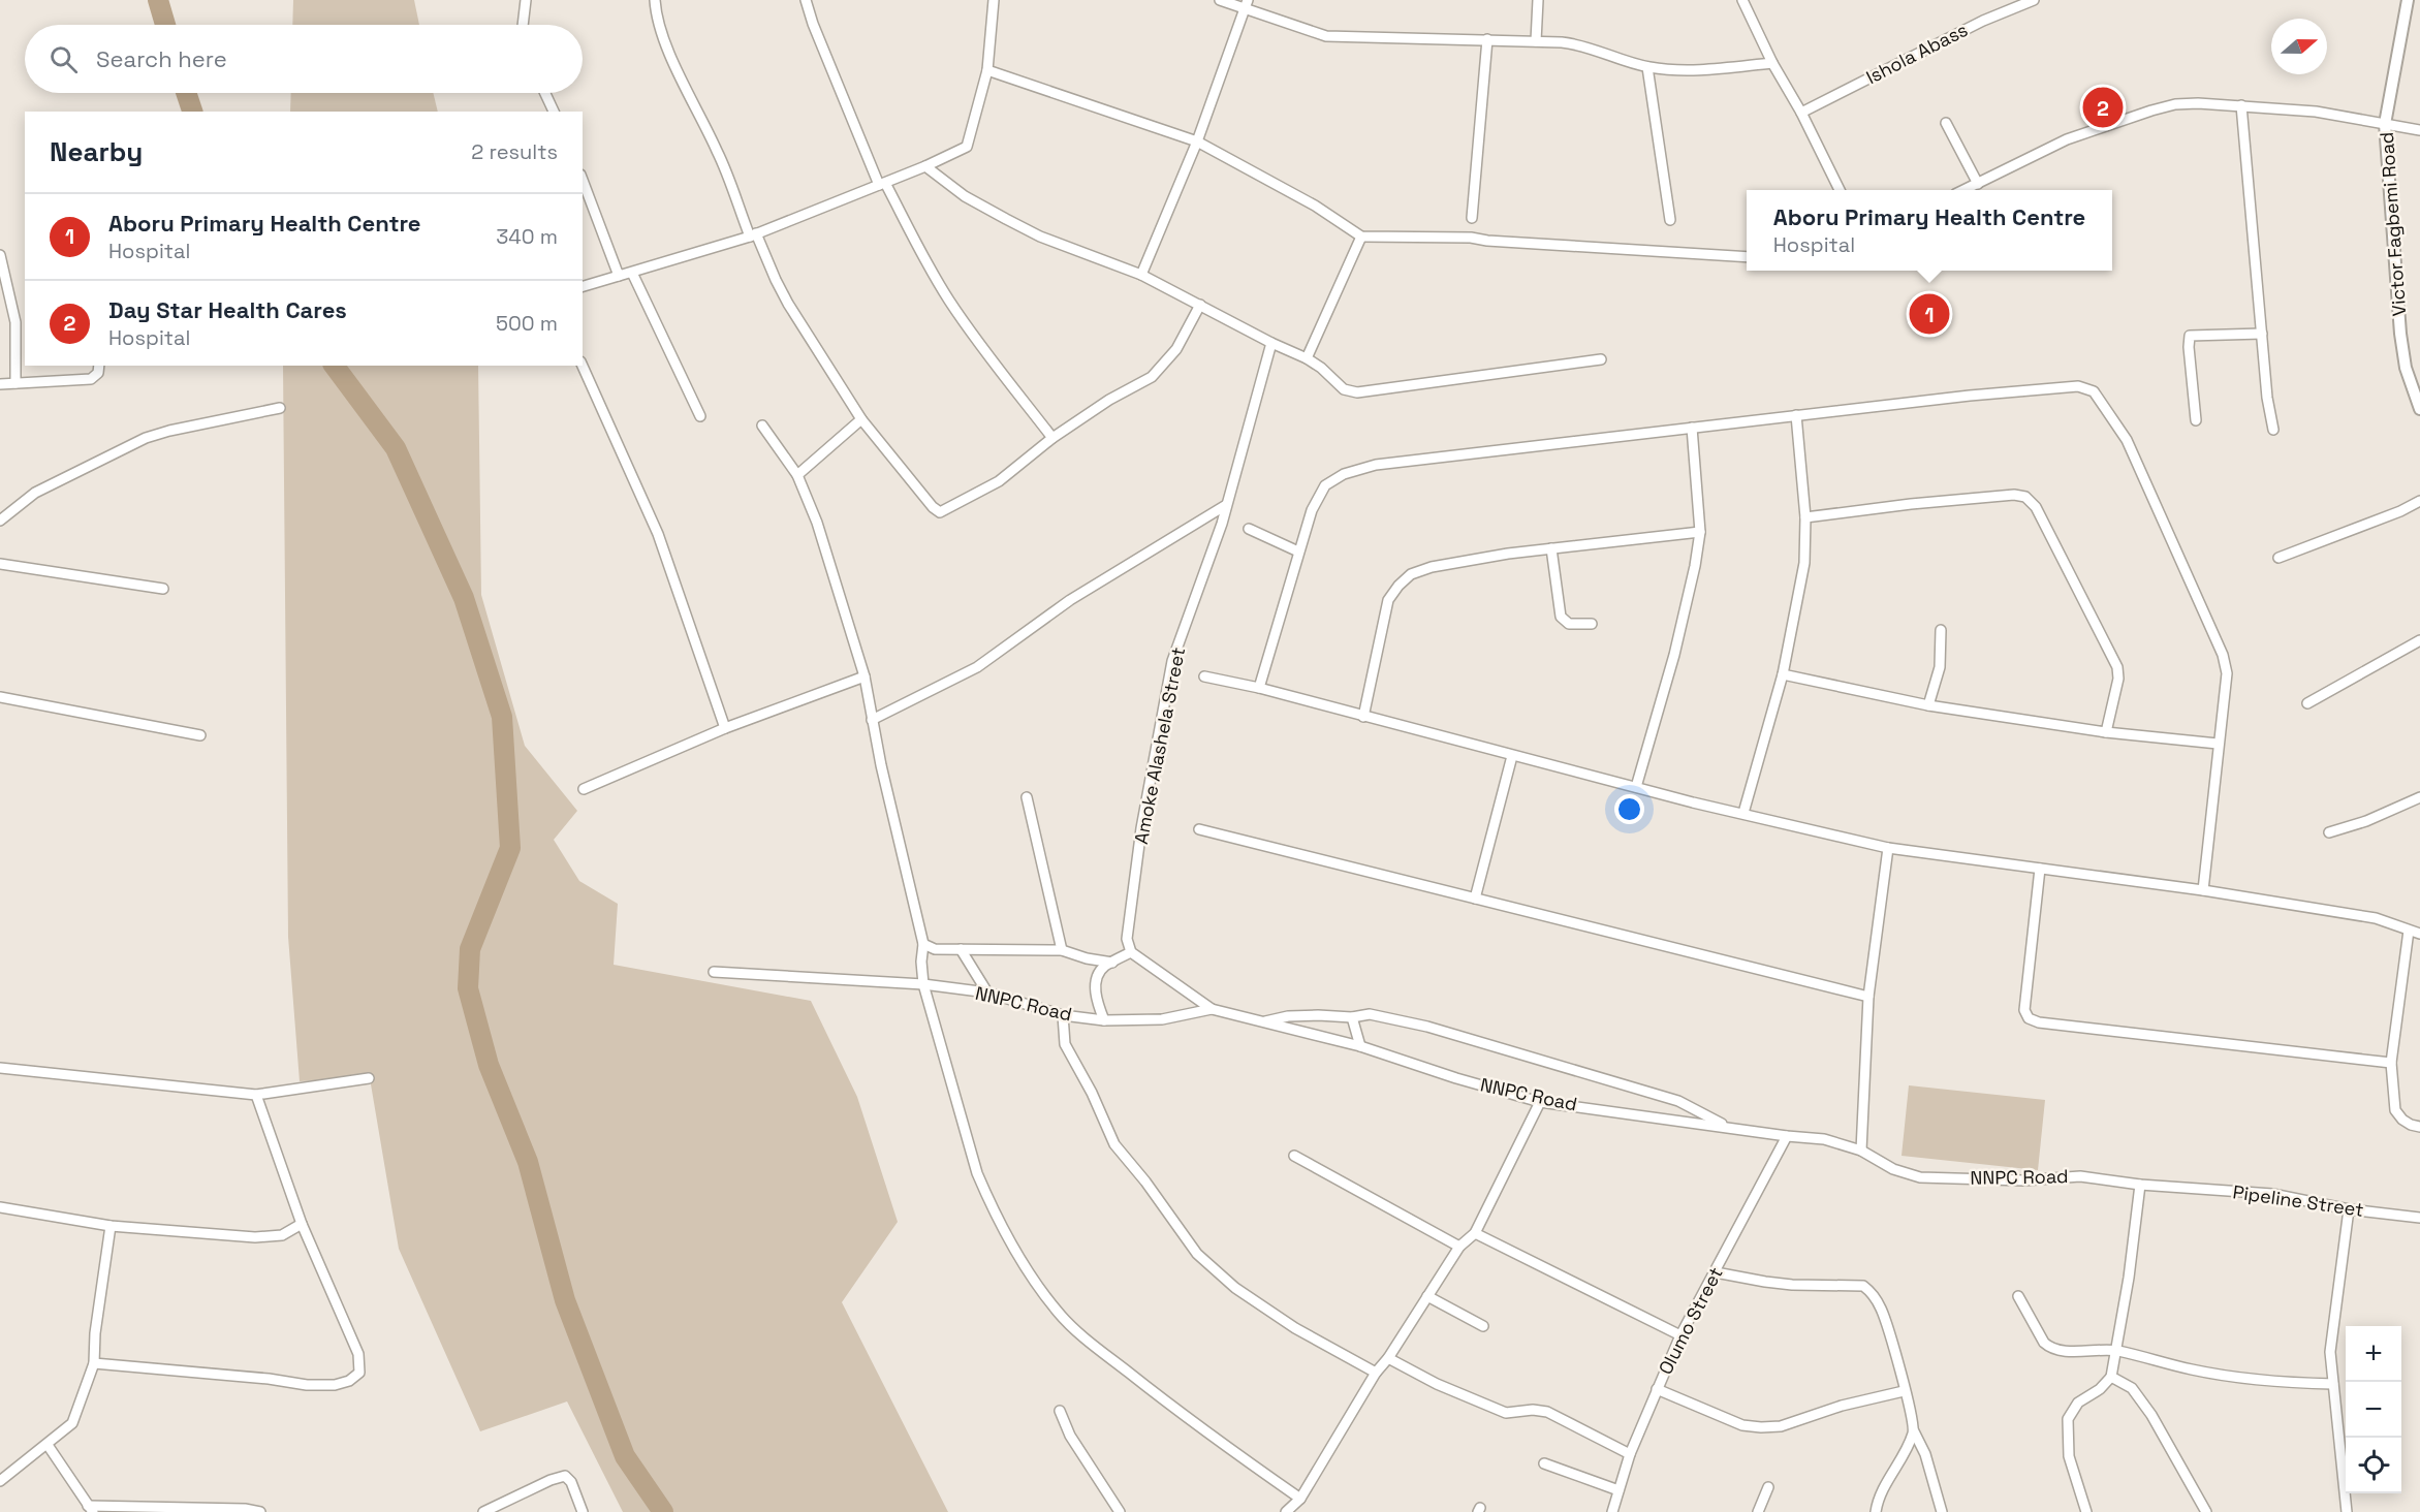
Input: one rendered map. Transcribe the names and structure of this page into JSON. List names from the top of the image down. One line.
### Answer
{"streets":{"street":["Ishola Abass","Victor Fagbemi Road","Amoke Alashela Street","NNPC Road","Pipeline Street","Olumo Street"]},"crossings":[["NNPC Road","Pipeline Street"],["NNPC Road","Olumo Street"]],"north":"right","page":{"search":"Search here","pins":["2","1"],"heading":["Nearby","2 results"],"popup":["Aboru Primary Health Centre","Hospital"],"list":[{"mark":"1","name":"Aboru Primary Health Centre","note":"Hospital","value":"340 m"},{"mark":"2","name":"Day Star Health Cares","note":"Hospital","value":"500 m"}],"map_buttons":["+","−"]}}
